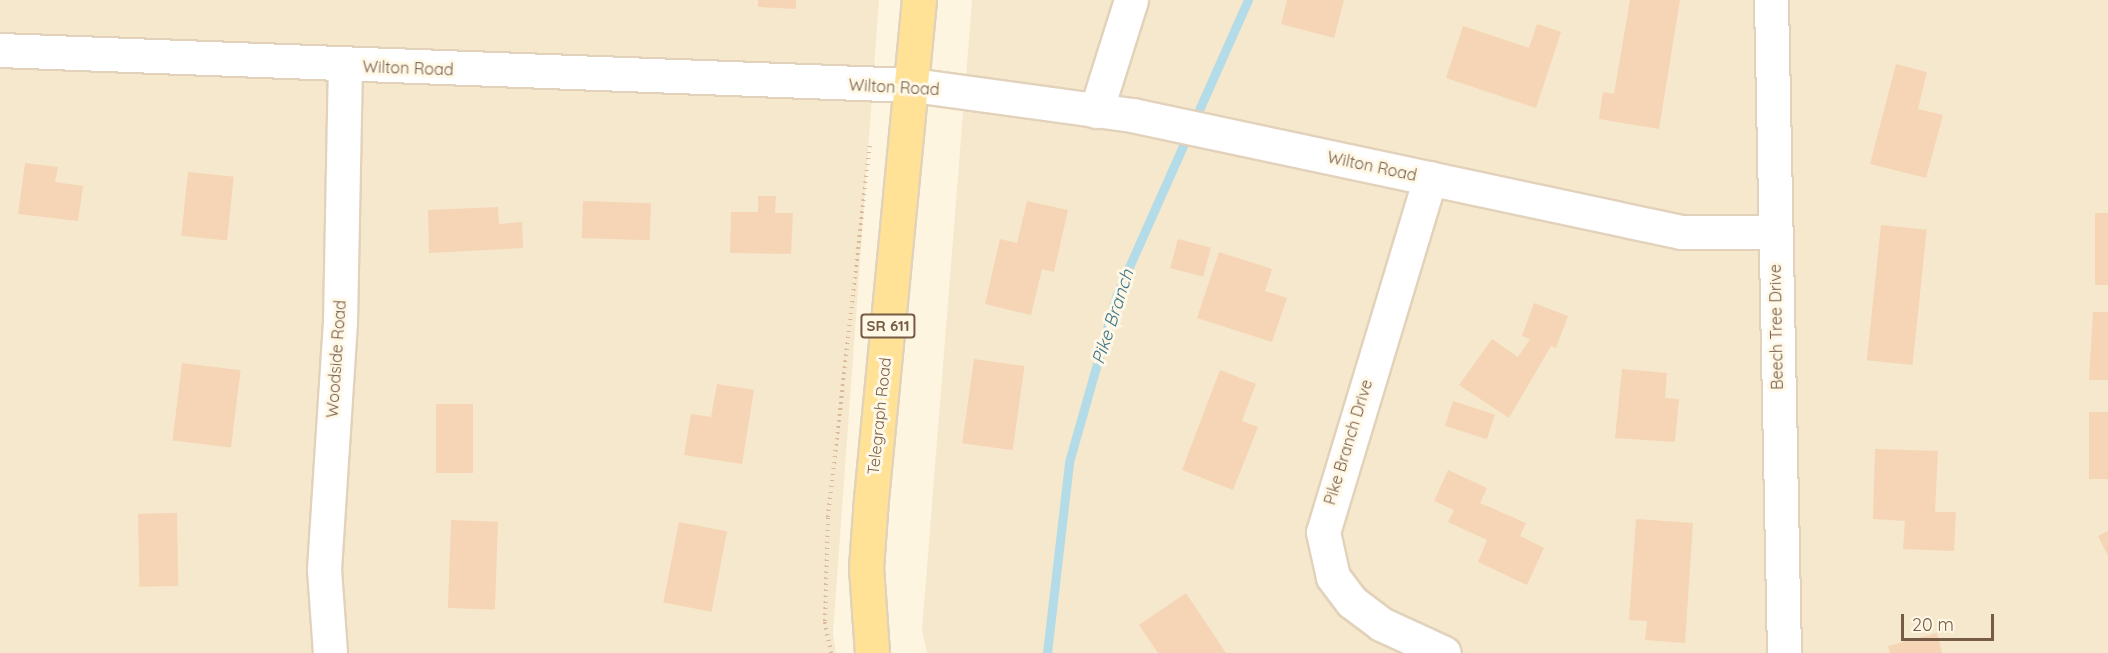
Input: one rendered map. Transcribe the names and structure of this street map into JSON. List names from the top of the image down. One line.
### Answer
{"streets":{"main road":["SR 611","Telegraph Road"],"street":["Wilton Road","Beech Tree Drive","Woodside Road","Pike Branch Drive"]},"crossings":[["Wilton Road","Beech Tree Drive"],["Wilton Road","Woodside Road"],["Wilton Road","Telegraph Road"],["Wilton Road","Pike Branch Drive"]],"water":["Pike Branch"],"scale_bar":"20 m"}
